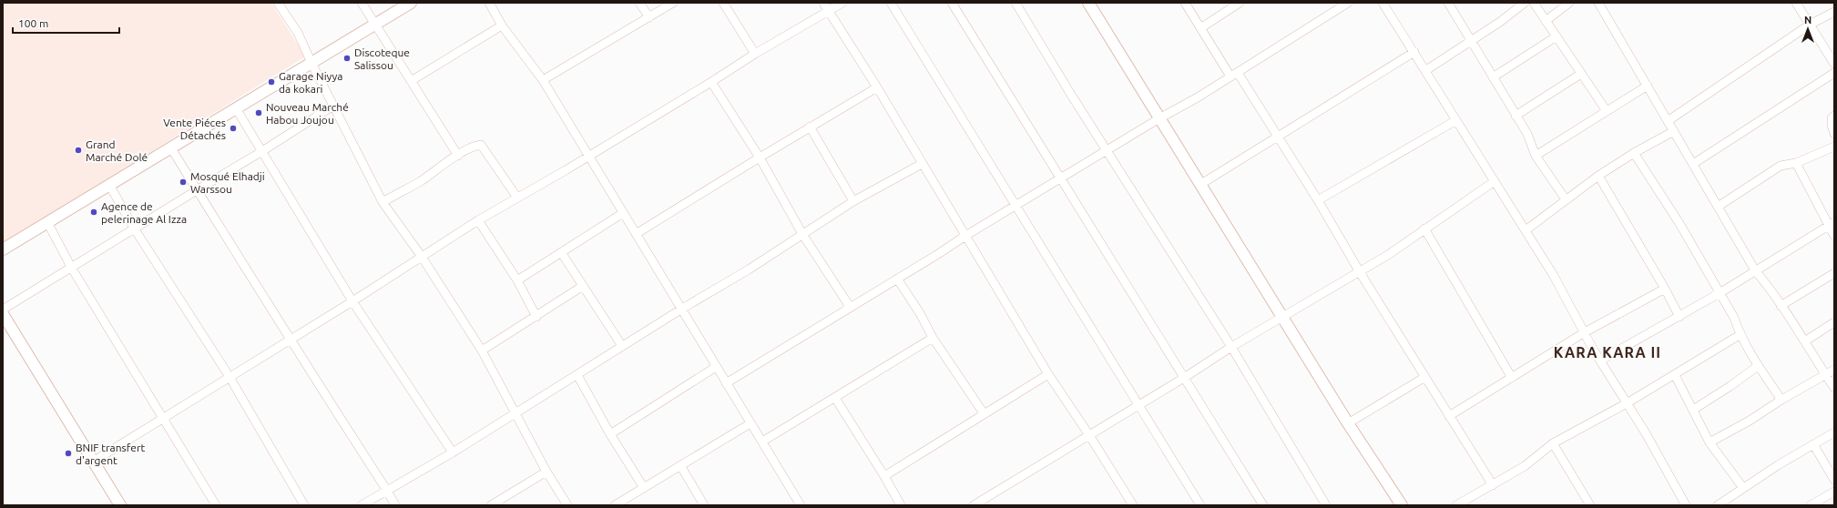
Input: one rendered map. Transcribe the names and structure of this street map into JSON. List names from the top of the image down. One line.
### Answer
{"districts":["KARA KARA II"],"places":["Discoteque Salissou","Garage Niyya da kokari","Nouveau Marché Habou Joujou","Vente Piéces Détachés","Grand Marché Dolé","Mosqué Elhadji Warssou","Agence de pelerinage Al Izza","BNIF transfert d'argent"],"scale_bar":"100 m","north":"top"}
